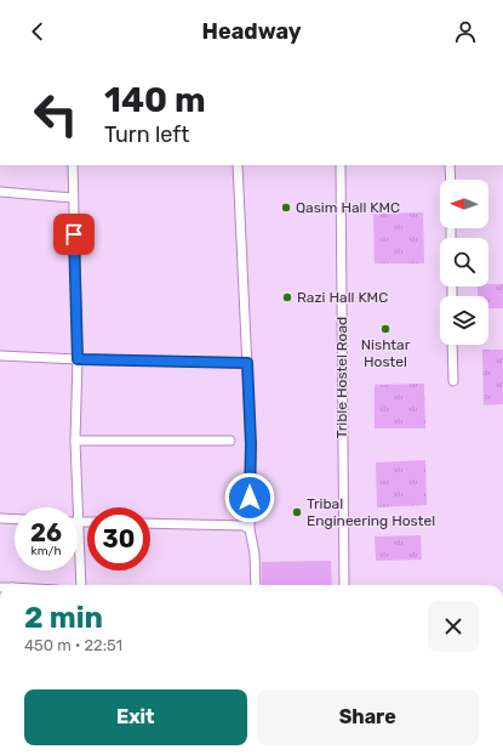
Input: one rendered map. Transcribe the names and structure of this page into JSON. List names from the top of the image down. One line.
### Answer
{"streets":{"street":["Trible Hostel Road"]},"places":["Qasim Hall KMC","Razi Hall KMC","Nishtar Hostel","Tribal Engineering Hostel"],"north":"left","page":{"header":"Headway","turn":["140 m","Turn left"],"speed":"26 km/h","limit":"30","heading":["2 min","450 m · 22:51"],"buttons":["Exit","Share"]}}
